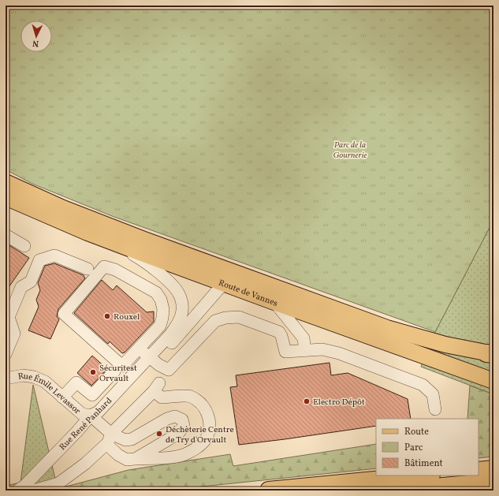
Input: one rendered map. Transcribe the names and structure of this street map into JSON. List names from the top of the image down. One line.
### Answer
{"streets":{"main road":["Route de Vannes"],"street":["Rue Émile Levassor","Rue René Panhard"]},"crossings":[["Route de Vannes","Rue René Panhard"],["Rue Émile Levassor","Rue René Panhard"]],"parks":["Parc de la Gournerie"],"places":["Rouxel","Sécuritest Orvault","Electro Dépôt","Déchèterie Centre de Try d'Orvault"],"legend":["Route","Parc","Bâtiment"],"north":"bottom"}
